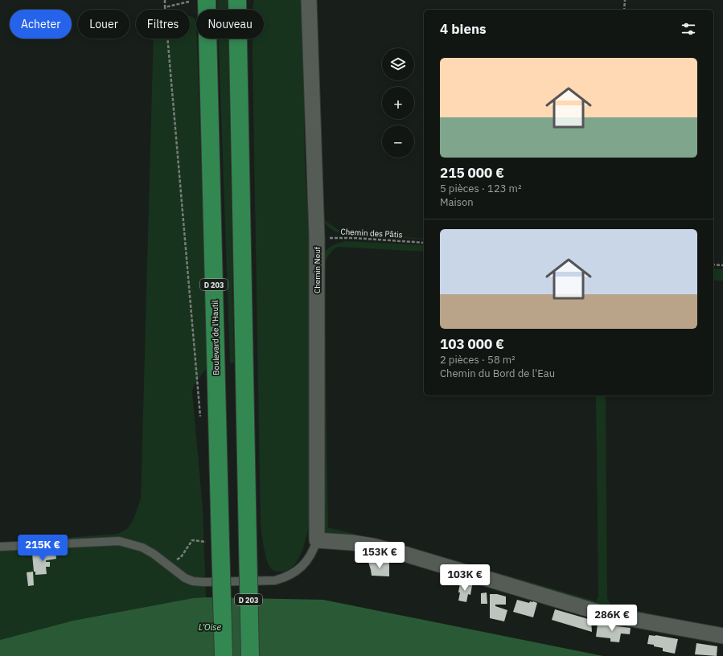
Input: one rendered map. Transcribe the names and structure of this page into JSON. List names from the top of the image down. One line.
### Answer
{"streets":{"main road":["D 203","Boulevard de l'Hautil"],"street":["Chemin Neuf"],"path":["Chemin des Pâtis"]},"crossings":[["Chemin des Pâtis","Chemin Neuf"]],"water":["L’Oise"],"page":{"chip":["Acheter","Louer","Filtres","Nouveau"],"heading":"4 biens","map_buttons":["+","−"],"list":[{"name":"215 000 €","note":"5 pièces · 123 m² · Maison"},{"name":"103 000 €","note":"2 pièces · 58 m² · Chemin du Bord de l'Eau"}],"price":["215K €","153K €","103K €","286K €"]}}
